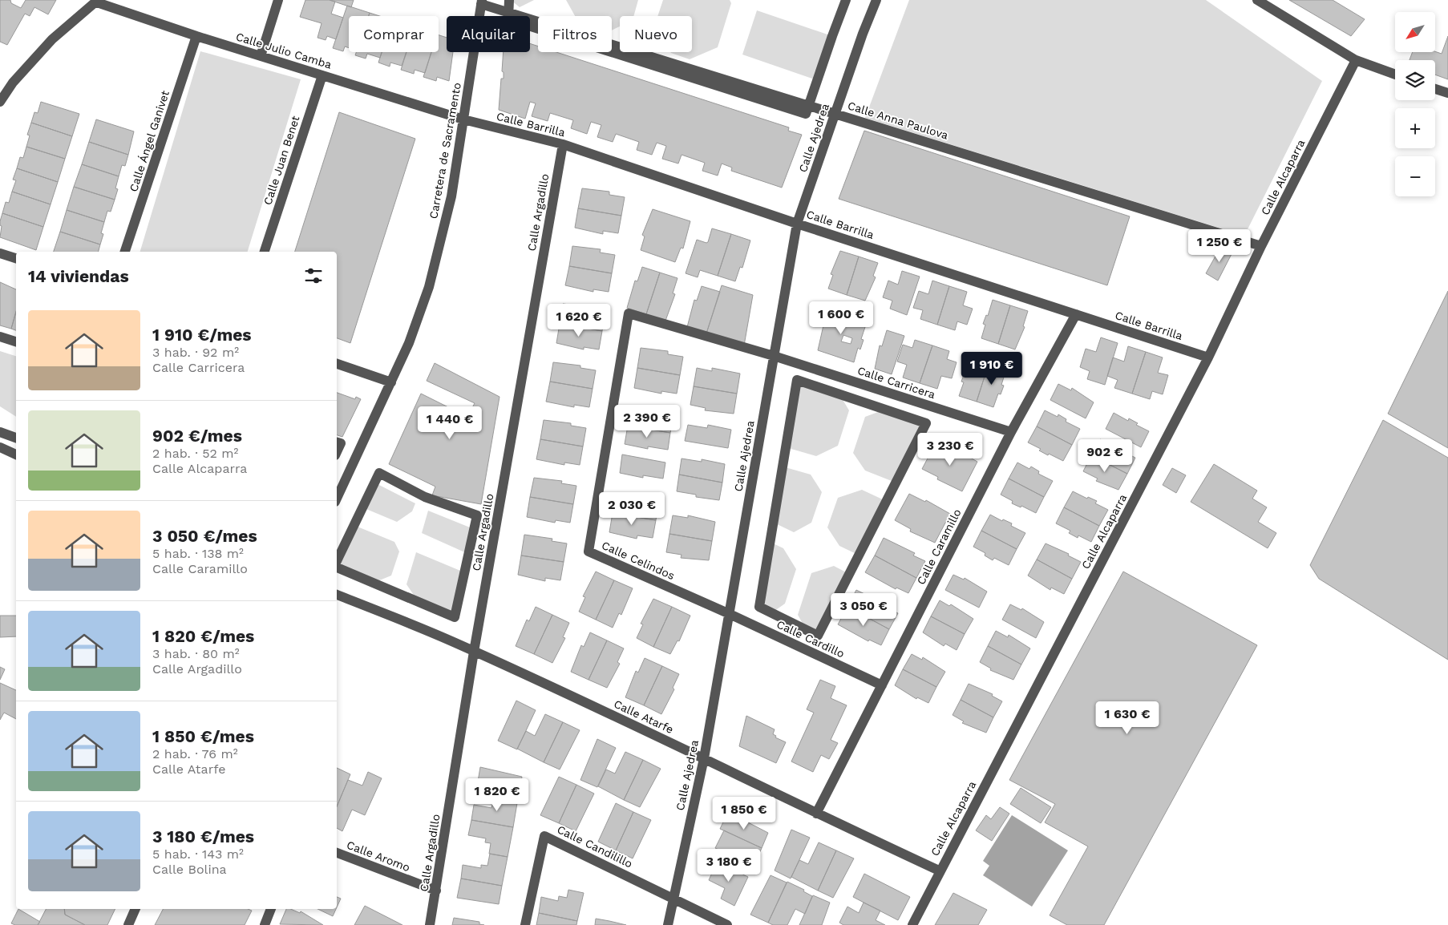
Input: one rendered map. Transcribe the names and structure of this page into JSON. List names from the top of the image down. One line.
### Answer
{"streets":{"street":["Calle Julio Camba","Calle Anna Paulova","Calle Barrilla","Calle Ajedrea","Calle Ángel Ganivet","Carretera de Sacramento","Calle Juan Benet","Calle Alcaparra","Calle Argadillo","Calle Carricera","Calle Caramillo","Calle Celindos","Calle Cardillo","Calle Atarfe","Calle Candilillo","Calle Aromo"]},"crossings":[["Calle Julio Camba","Calle Barrilla"],["Calle Julio Camba","Calle Ángel Ganivet"],["Calle Julio Camba","Carretera de Sacramento"],["Calle Julio Camba","Calle Juan Benet"],["Calle Anna Paulova","Calle Ajedrea"],["Calle Anna Paulova","Carretera de Sacramento"],["Calle Anna Paulova","Calle Alcaparra"],["Calle Barrilla","Calle Ajedrea"],["Calle Barrilla","Carretera de Sacramento"],["Calle Barrilla","Calle Alcaparra"],["Calle Barrilla","Calle Argadillo"],["Calle Barrilla","Calle Caramillo"],["Calle Ajedrea","Calle Carricera"],["Calle Ajedrea","Calle Celindos"],["Calle Ajedrea","Calle Cardillo"],["Calle Ajedrea","Calle Atarfe"],["Calle Ajedrea","Calle Candilillo"],["Calle Alcaparra","Calle Atarfe"],["Calle Argadillo","Calle Atarfe"],["Calle Argadillo","Calle Aromo"],["Calle Carricera","Calle Caramillo"],["Calle Carricera","Calle Celindos"],["Calle Caramillo","Calle Cardillo"],["Calle Caramillo","Calle Atarfe"],["Calle Celindos","Calle Cardillo"]],"north":"bottom left","page":{"map_buttons":["+","−"],"chip":["Comprar","Alquilar","Filtros","Nuevo"],"price":["1 250 €","1 600 €","1 620 €","1 910 €","2 390 €","1 440 €","3 230 €","902 €","2 030 €","3 050 €","1 630 €","1 820 €","1 850 €","3 180 €"],"heading":"14 viviendas","list":[{"name":"1 910 €/mes","note":"3 hab. · 92 m² · Calle Carricera"},{"name":"902 €/mes","note":"2 hab. · 52 m² · Calle Alcaparra"},{"name":"3 050 €/mes","note":"5 hab. · 138 m² · Calle Caramillo"},{"name":"1 820 €/mes","note":"3 hab. · 80 m² · Calle Argadillo"},{"name":"1 850 €/mes","note":"2 hab. · 76 m² · Calle Atarfe"},{"name":"3 180 €/mes","note":"5 hab. · 143 m² · Calle Bolina"}]}}
